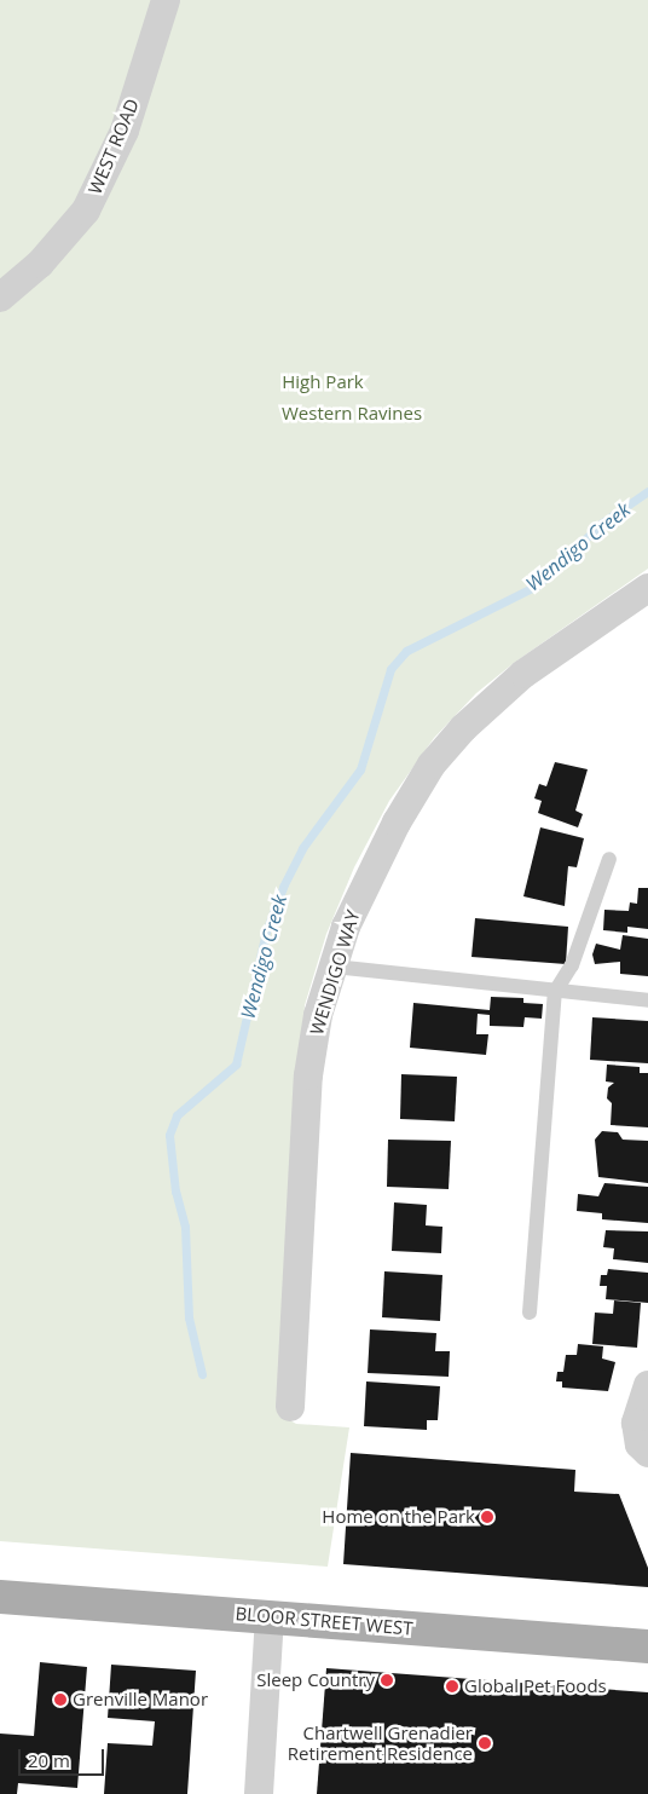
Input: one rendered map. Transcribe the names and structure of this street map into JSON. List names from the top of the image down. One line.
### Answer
{"streets":{"main road":["BLOOR STREET WEST"],"street":["WEST ROAD","WENDIGO WAY"]},"water":["Wendigo Creek"],"parks":["High Park","Western Ravines"],"places":["Home on the Park","Sleep Country","Global Pet Foods","Grenville Manor","Chartwell Grenadier Retirement Residence"],"scale_bar":"20 m"}
